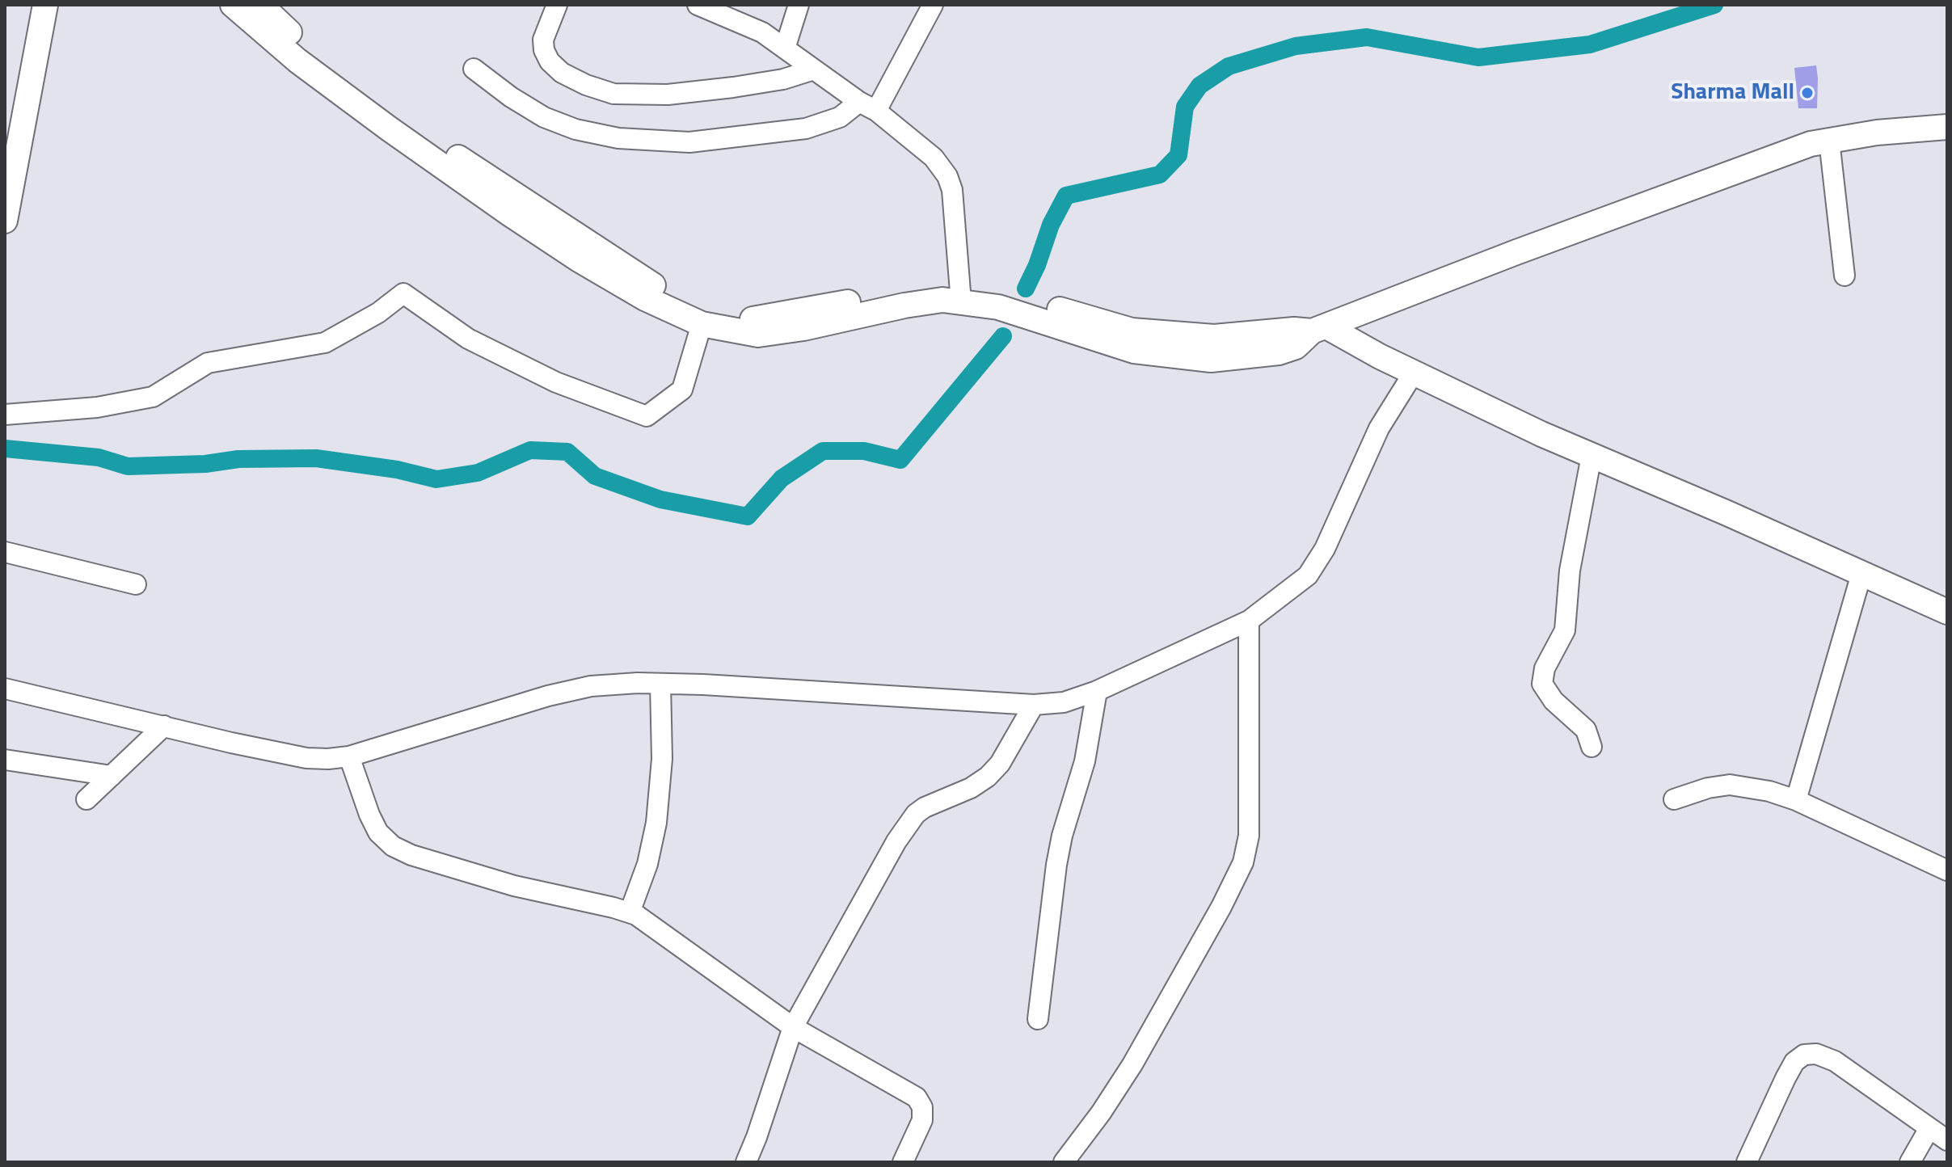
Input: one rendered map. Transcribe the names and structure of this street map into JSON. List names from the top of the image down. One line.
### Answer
{"places":["Sharma Mall"]}
